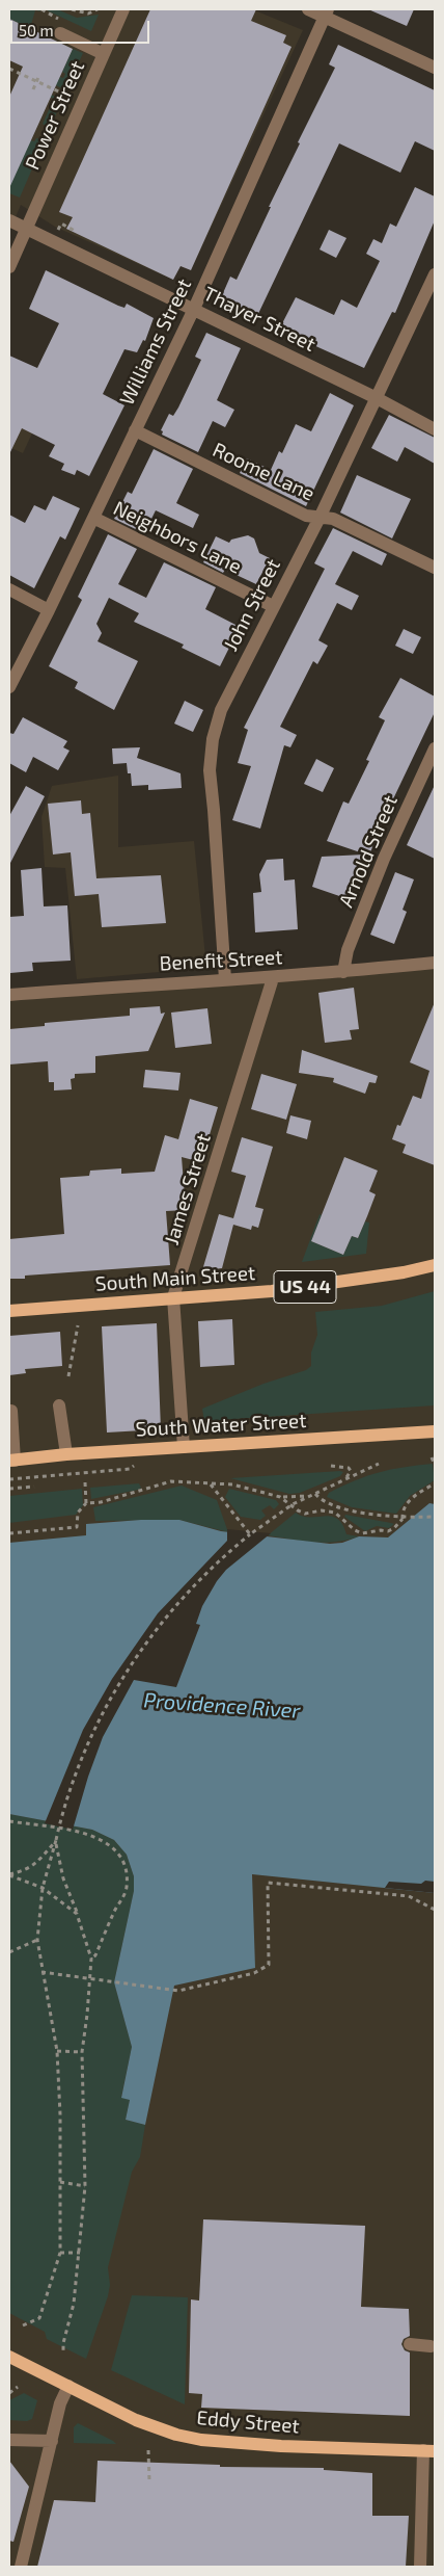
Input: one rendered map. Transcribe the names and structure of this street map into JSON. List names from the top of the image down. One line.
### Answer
{"streets":{"main road":["South Main Street","US 44","South Water Street","Eddy Street"],"street":["Power Street","Thayer Street","Williams Street","Roome Lane","Neighbors Lane","John Street","Arnold Street","Benefit Street","James Street"]},"crossings":[["Power Street","Thayer Street"],["Thayer Street","Williams Street"],["Thayer Street","John Street"],["Williams Street","Roome Lane"],["Williams Street","Neighbors Lane"],["Roome Lane","John Street"],["Neighbors Lane","John Street"],["John Street","Benefit Street"],["Arnold Street","Benefit Street"],["Benefit Street","James Street"],["James Street","South Main Street"],["James Street","South Water Street"]],"water":["Providence River"],"scale_bar":"50 m"}
